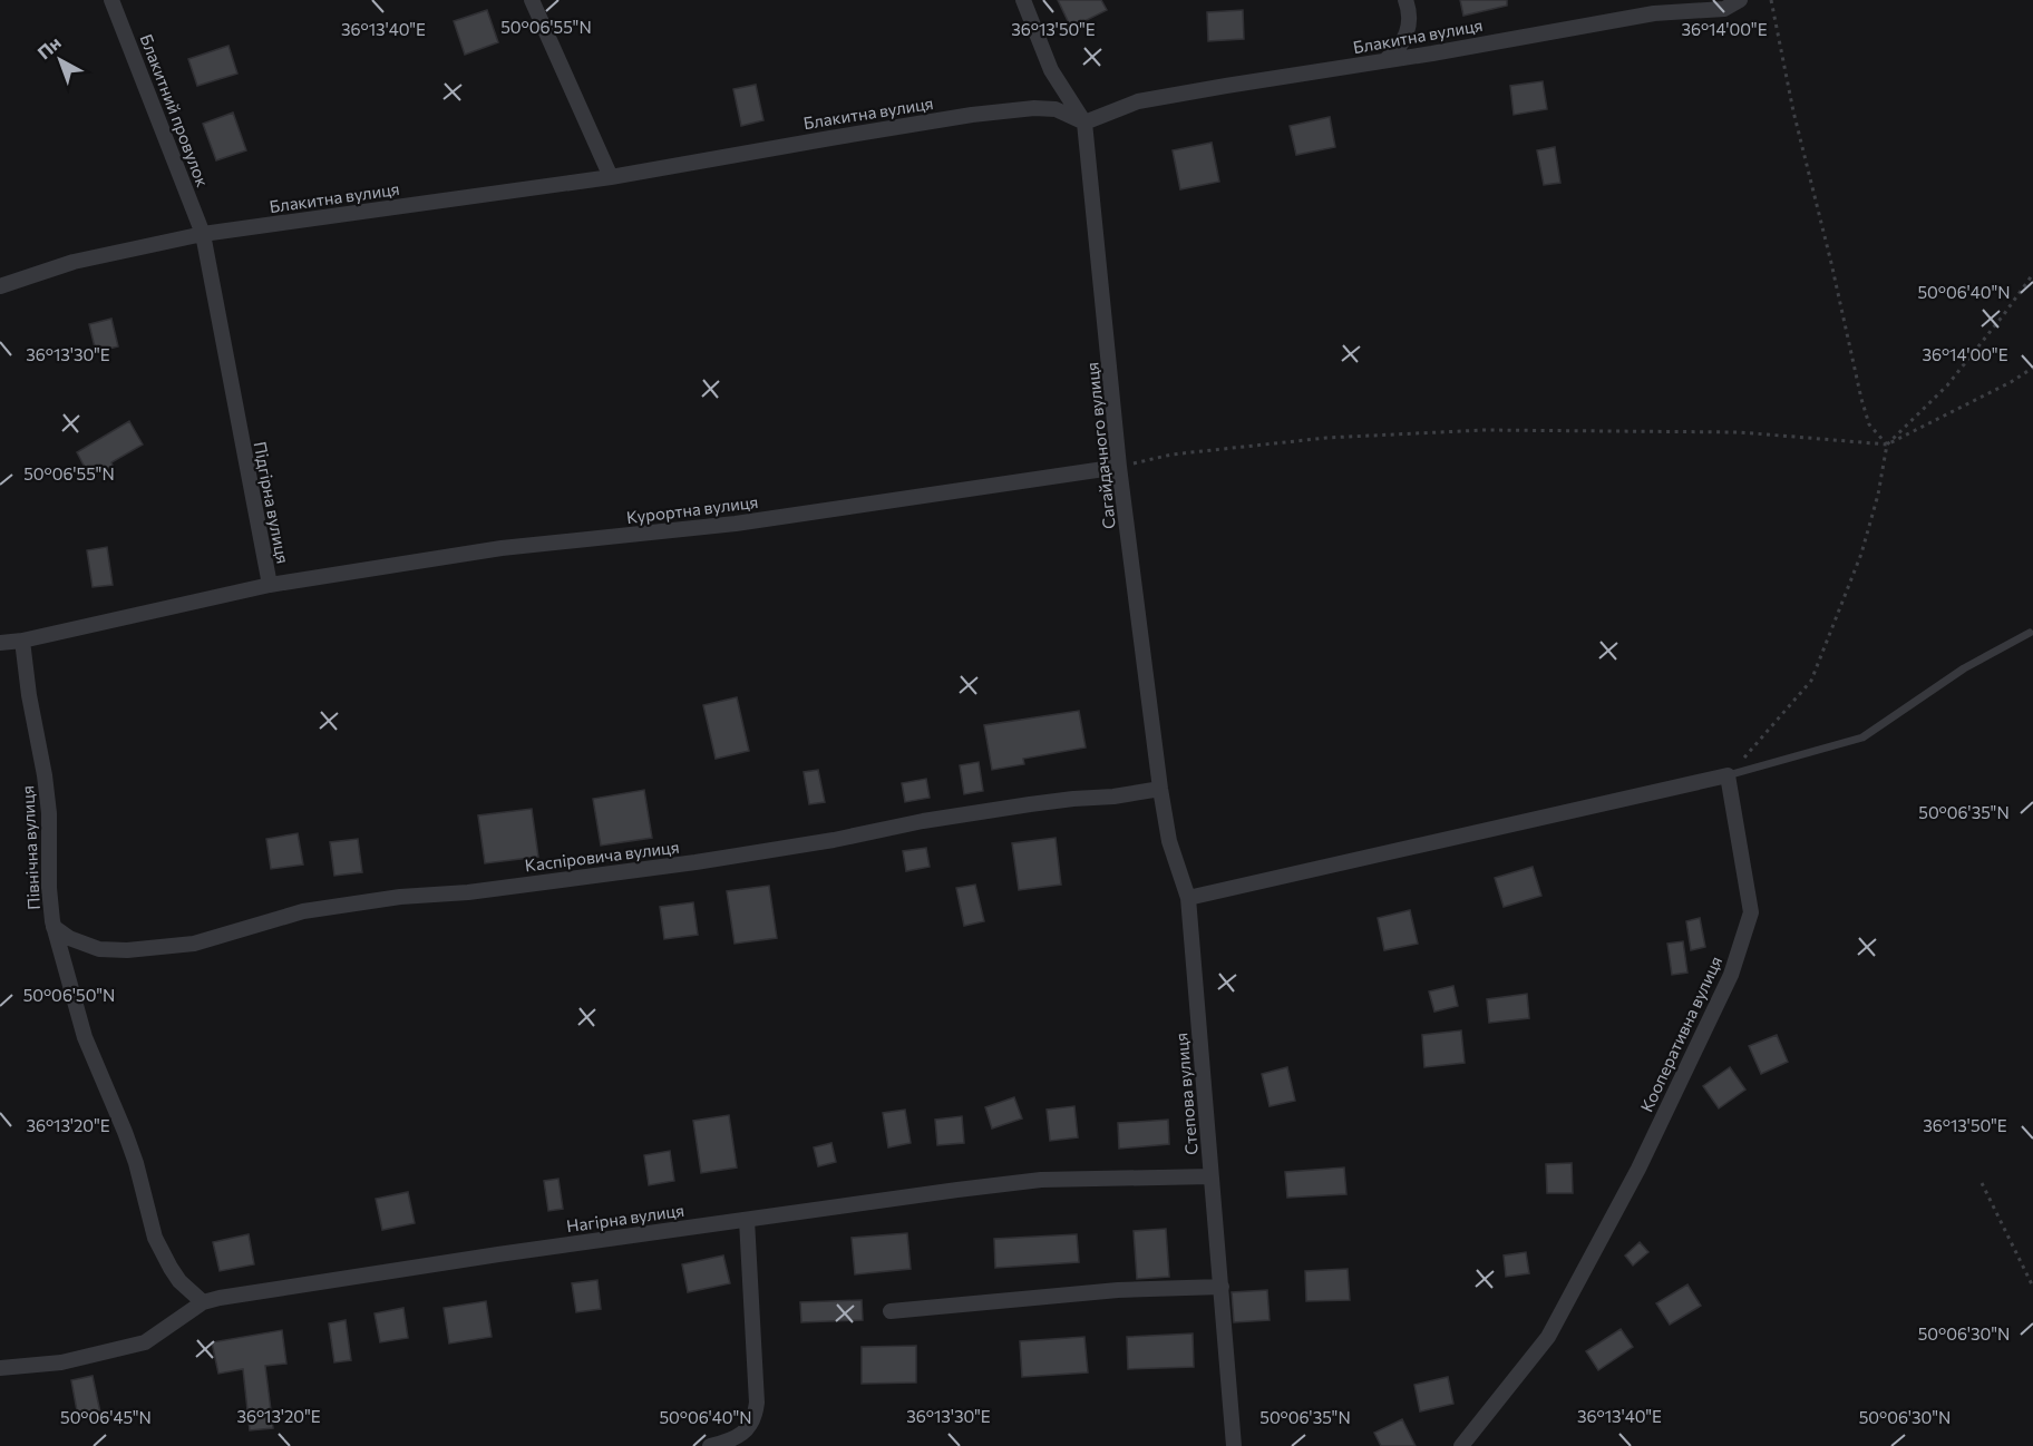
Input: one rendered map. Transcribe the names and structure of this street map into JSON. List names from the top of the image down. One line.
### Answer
{"streets":{"street":["Блакитна вулиця","Блакитний провулок","Сагайдачного вулиця","Підгірна вулиця","Курортна вулиця","Північна вулиця","Каспіровича вулиця","Кооперативна вулиця","Степова вулиця","Нагірна вулиця"]},"crossings":[["Блакитна вулиця","Блакитний провулок"],["Блакитна вулиця","Сагайдачного вулиця"],["Блакитна вулиця","Підгірна вулиця"],["Блакитний провулок","Підгірна вулиця"],["Сагайдачного вулиця","Курортна вулиця"],["Сагайдачного вулиця","Каспіровича вулиця"],["Сагайдачного вулиця","Степова вулиця"],["Підгірна вулиця","Курортна вулиця"],["Підгірна вулиця","Північна вулиця"],["Північна вулиця","Каспіровича вулиця"],["Північна вулиця","Нагірна вулиця"],["Степова вулиця","Нагірна вулиця"]],"north":"top left","coordinates":["50°06'55\"N","36°14'00\"E","36°13'40\"E","36°13'50\"E","50°06'40\"N","36°13'30\"E","50°06'35\"N","50°06'50\"N","36°13'20\"E","50°06'30\"N","50°06'45\"N"]}
